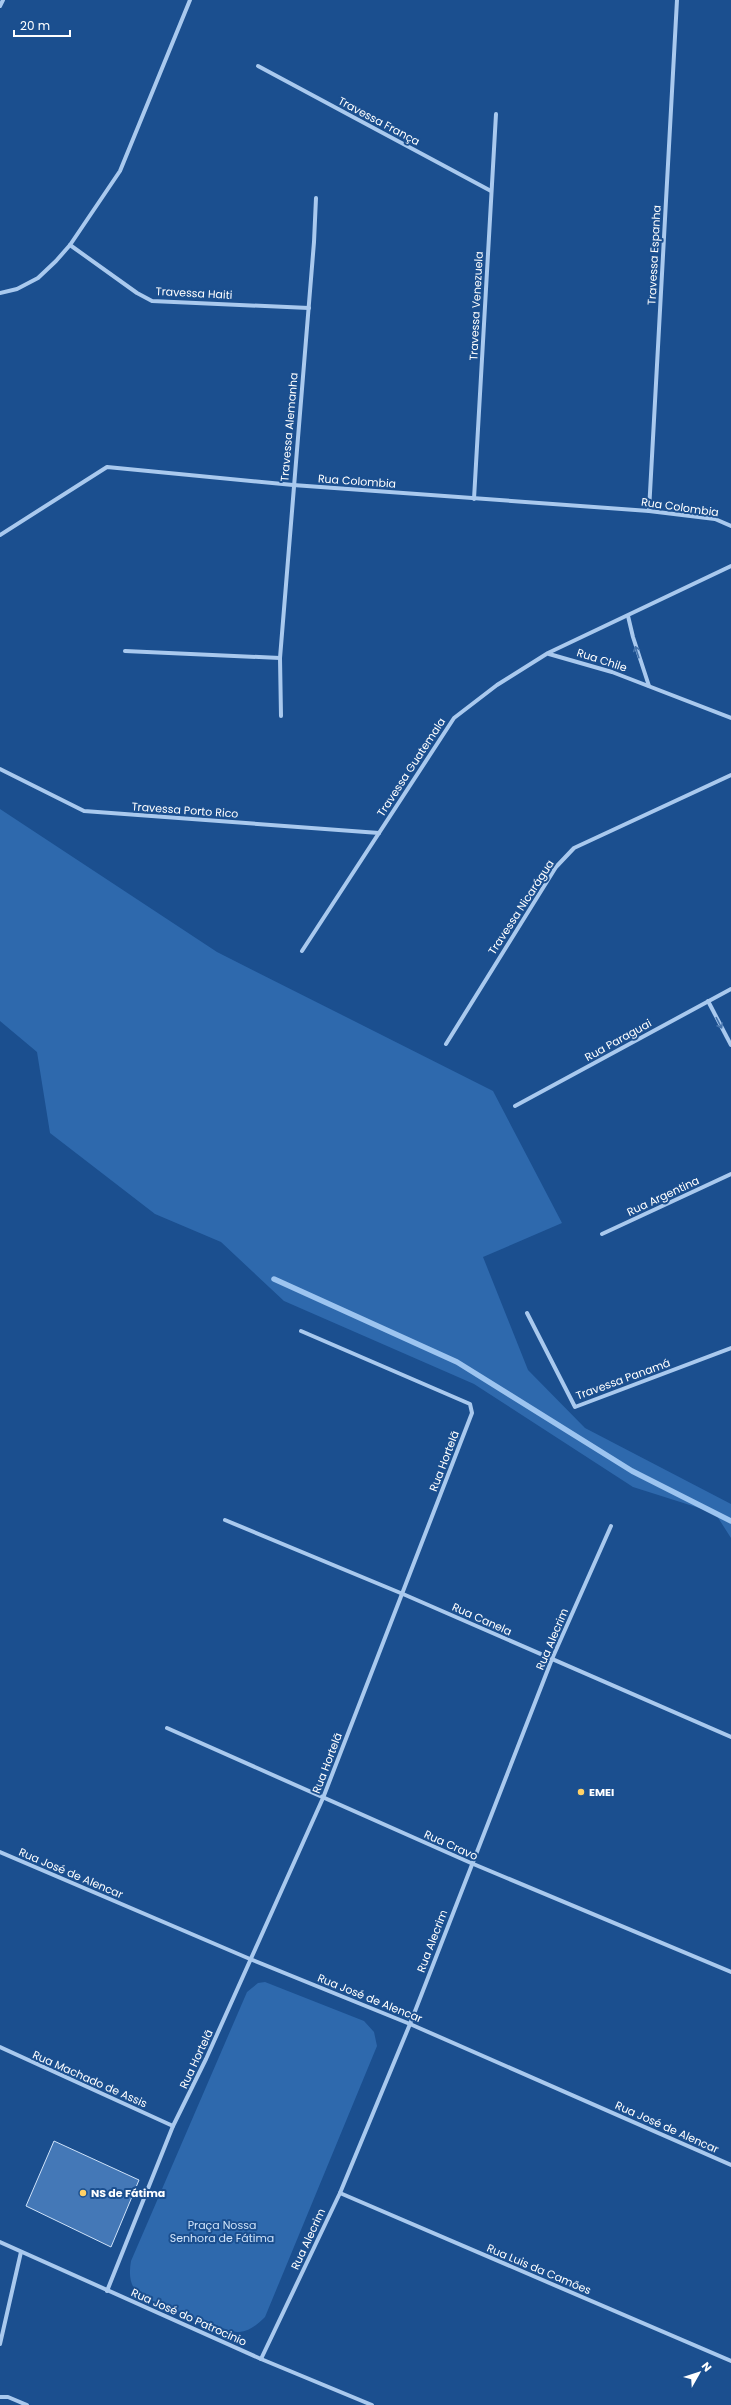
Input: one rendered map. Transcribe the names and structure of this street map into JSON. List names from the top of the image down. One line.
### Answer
{"streets":{"street":["Travessa França","Travessa Espanha","Travessa Haiti","Travessa Venezuela","Travessa Alemanha","Rua Colombia","Rua Chile","Travessa Guatemala","Travessa Porto Rico","Travessa Nicarágua","Rua Paraguai","Rua Argentina","Travessa Panamá","Rua Hortelã","Rua Canela","Rua Alecrim","Rua Cravo","Rua José de Alencar","Rua Machado de Assis","Rua Luis da Camões","Rua José do Patrocinio"]},"crossings":[["Travessa França","Travessa Venezuela"],["Travessa Espanha","Rua Colombia"],["Travessa Haiti","Travessa Alemanha"],["Travessa Venezuela","Rua Colombia"],["Travessa Alemanha","Rua Colombia"],["Rua Chile","Travessa Guatemala"],["Travessa Guatemala","Travessa Porto Rico"],["Rua Hortelã","Rua Canela"],["Rua Hortelã","Rua Cravo"],["Rua Hortelã","Rua José de Alencar"],["Rua Hortelã","Rua Machado de Assis"],["Rua Hortelã","Rua José do Patrocinio"],["Rua Canela","Rua Alecrim"],["Rua Alecrim","Rua Cravo"],["Rua Alecrim","Rua José de Alencar"],["Rua Alecrim","Rua Luis da Camões"],["Rua Alecrim","Rua José do Patrocinio"]],"parks":["Praça Nossa Senhora de Fátima"],"places":["EMEI","NS de Fátima"],"scale_bar":"20 m","north":"top right"}
